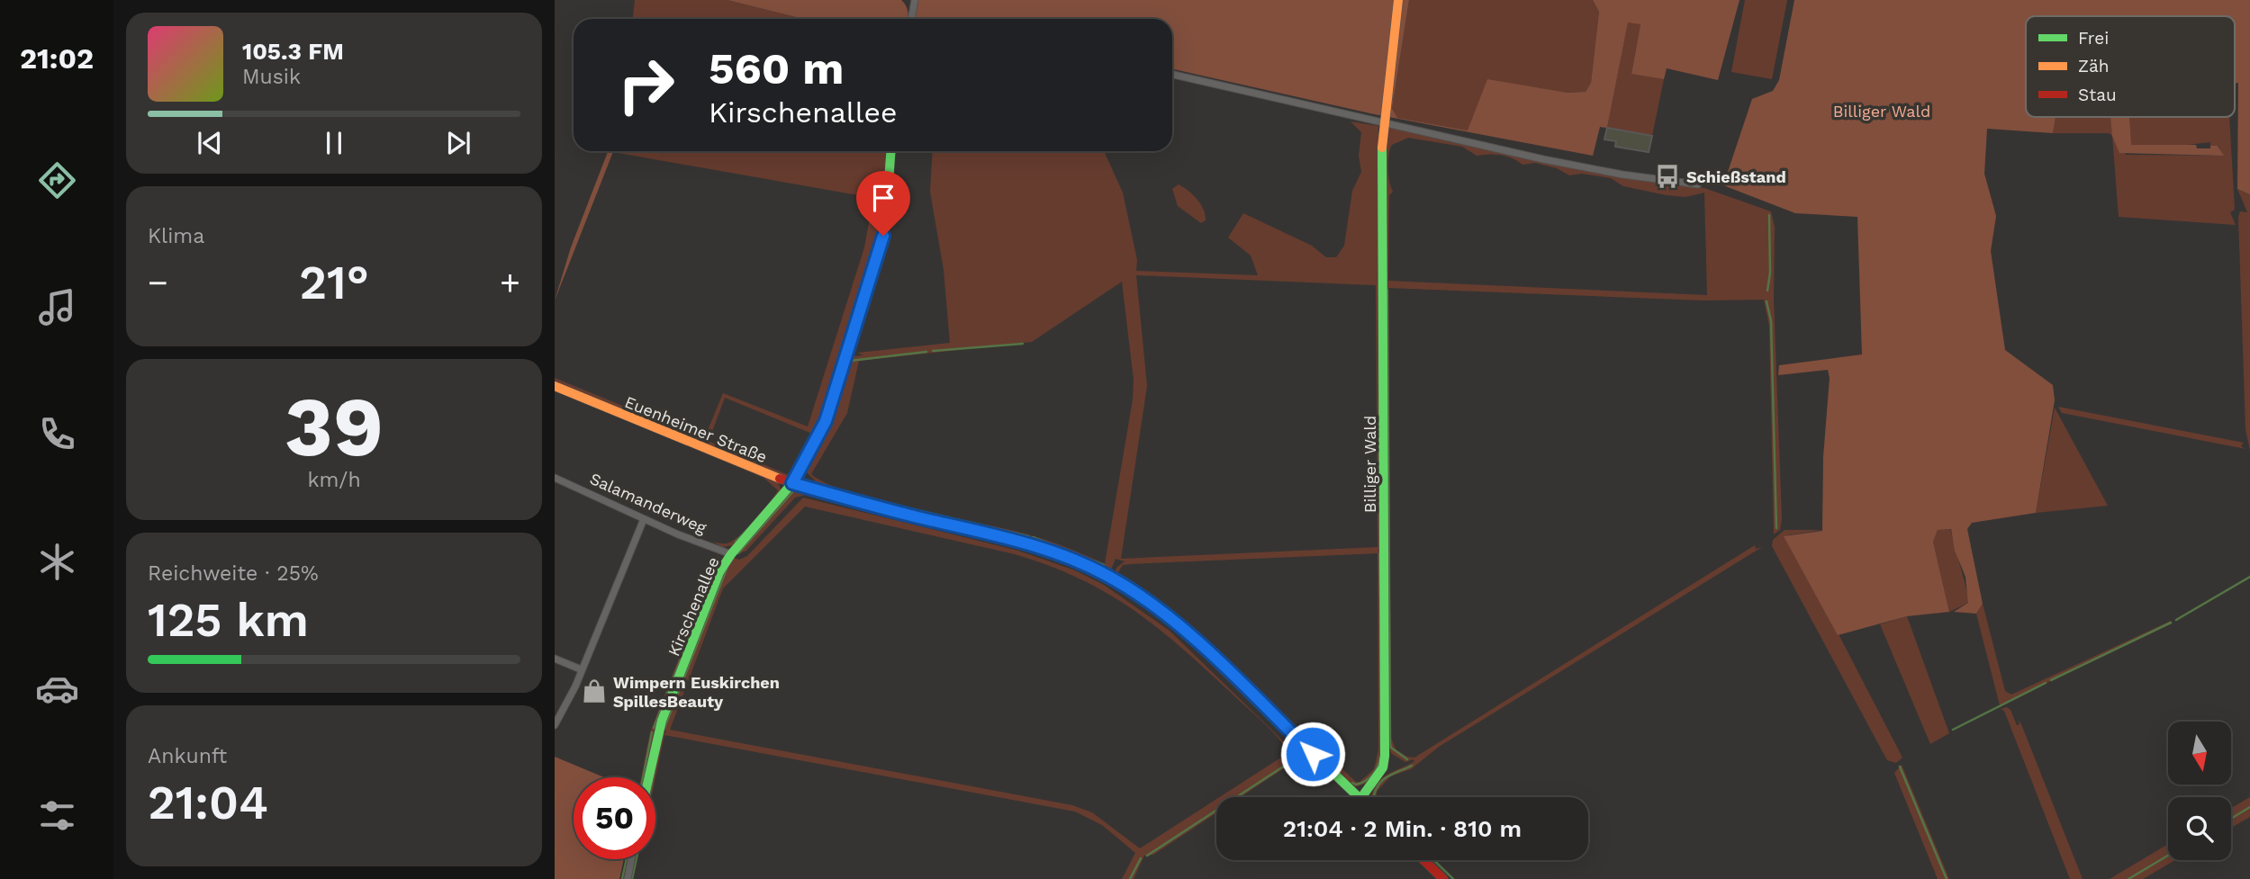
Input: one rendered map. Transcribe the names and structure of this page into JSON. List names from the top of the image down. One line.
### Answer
{"streets":{"street":["Euenheimer Straße","Billiger Wald","Salamanderweg","Kirschenallee"]},"crossings":[["Euenheimer Straße","Kirschenallee"],["Salamanderweg","Kirschenallee"]],"parks":["Billiger Wald"],"places":{"bus stop":["Schießstand"],"shop":["Wimpern Euskirchen SpillesBeauty"]},"legend":["Frei","Zäh","Stau"],"north":"bottom","page":{"tabs":"21:02","turn":["560 m","Kirschenallee"],"song":["105.3 FM","Musik"],"tile":["Klima",["39","km/h"],["Reichweite · 25%","125 km"],["Ankunft","21:04"]],"heat":["−","21°","+"],"limit":"50","trip":"21:04 · 2 Min. · 810 m"}}
